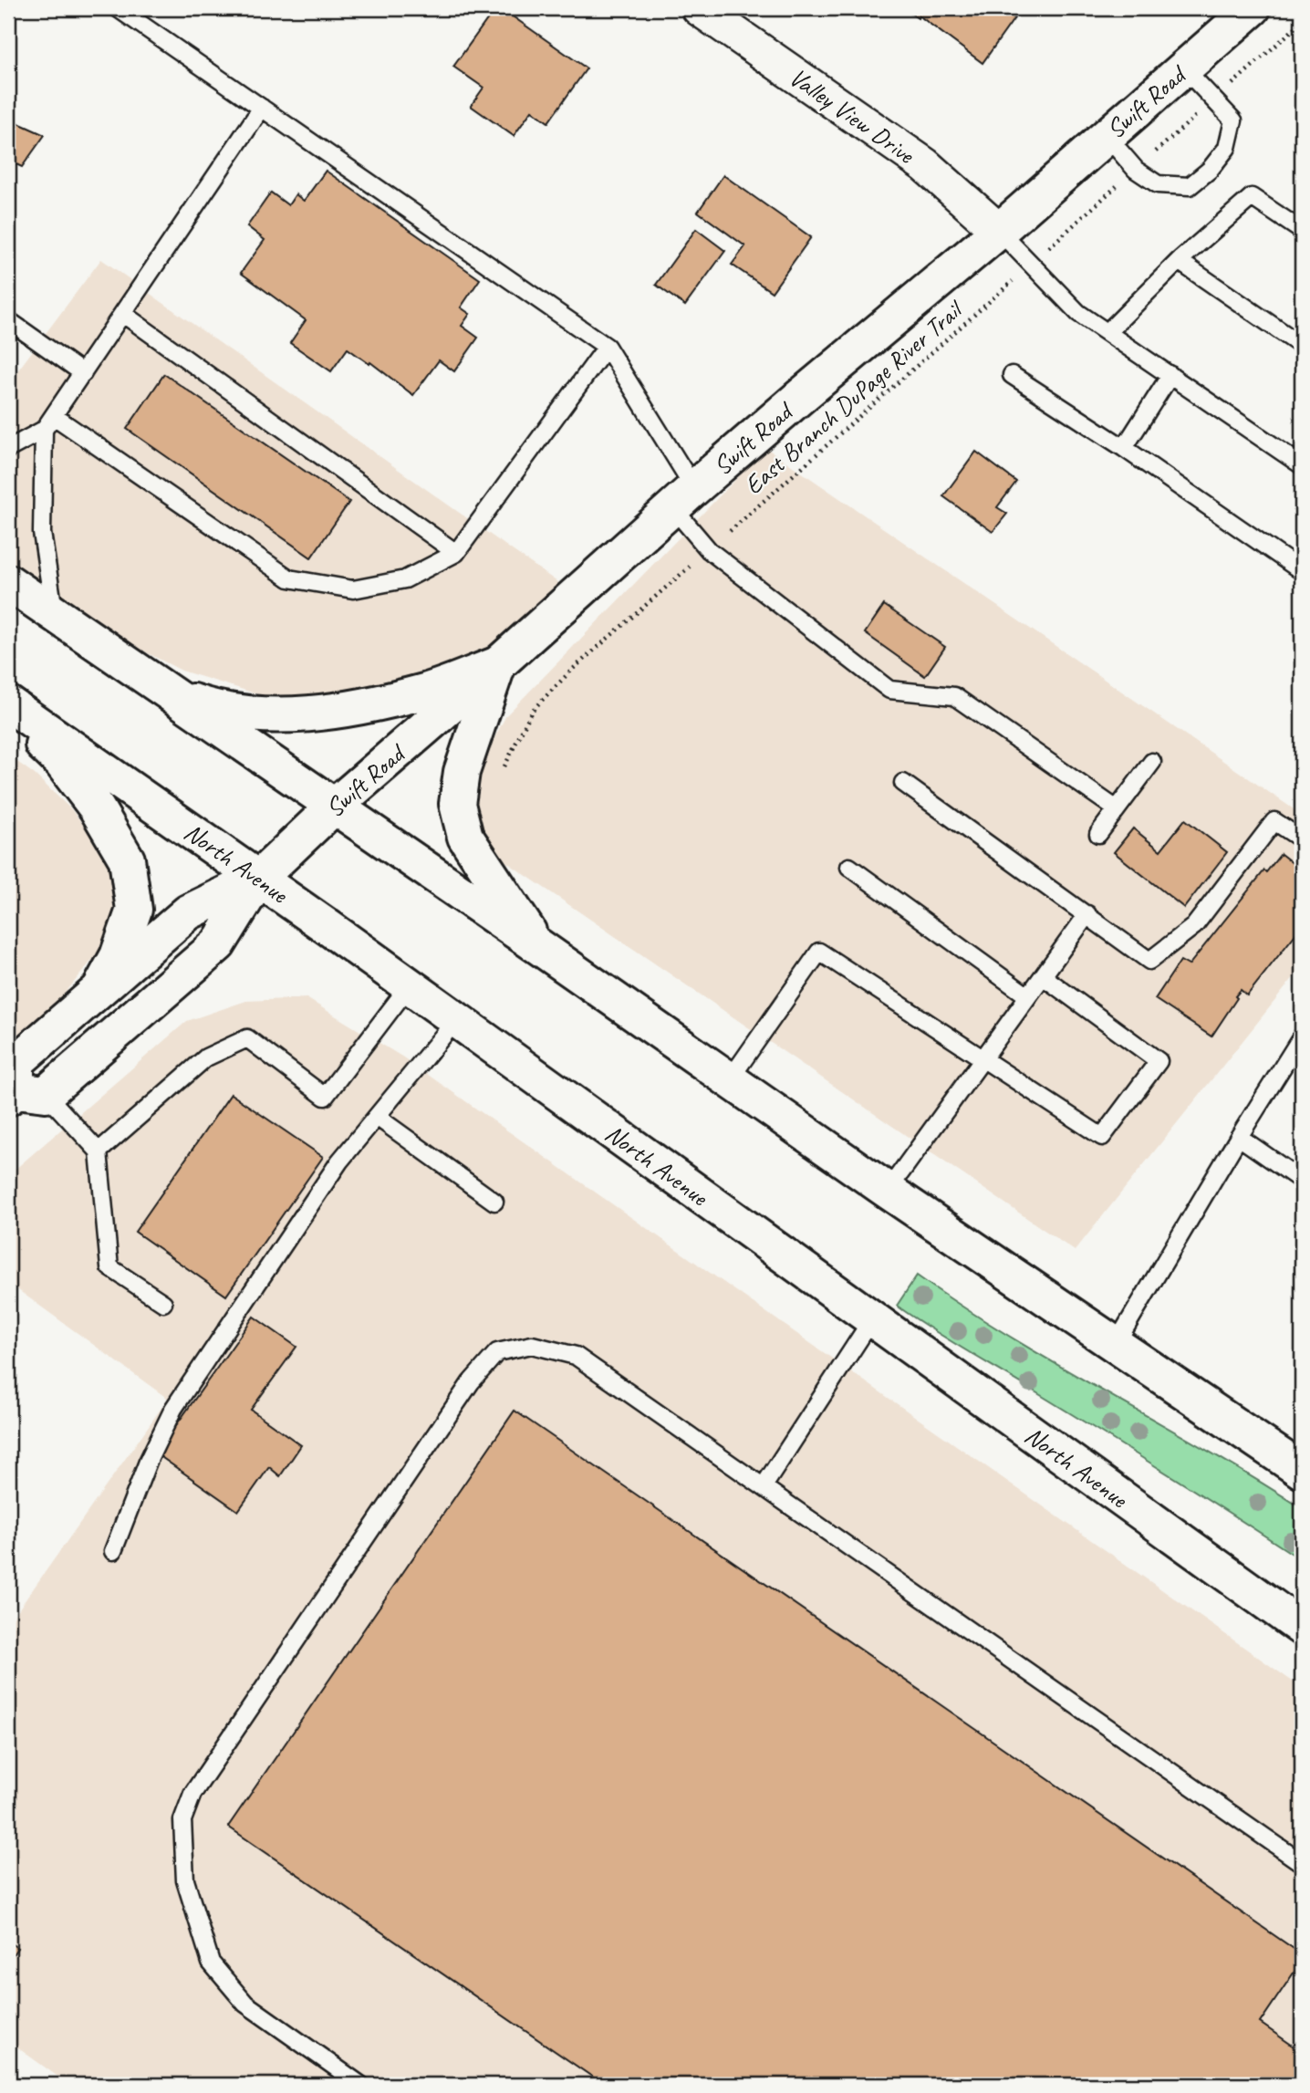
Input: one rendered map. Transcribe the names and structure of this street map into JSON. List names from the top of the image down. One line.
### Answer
{"streets":{"main road":["Swift Road","North Avenue"],"street":["Valley View Drive"],"path":["East Branch DuPage River Trail"]},"crossings":[["Swift Road","Valley View Drive"],["Swift Road","North Avenue"]]}
